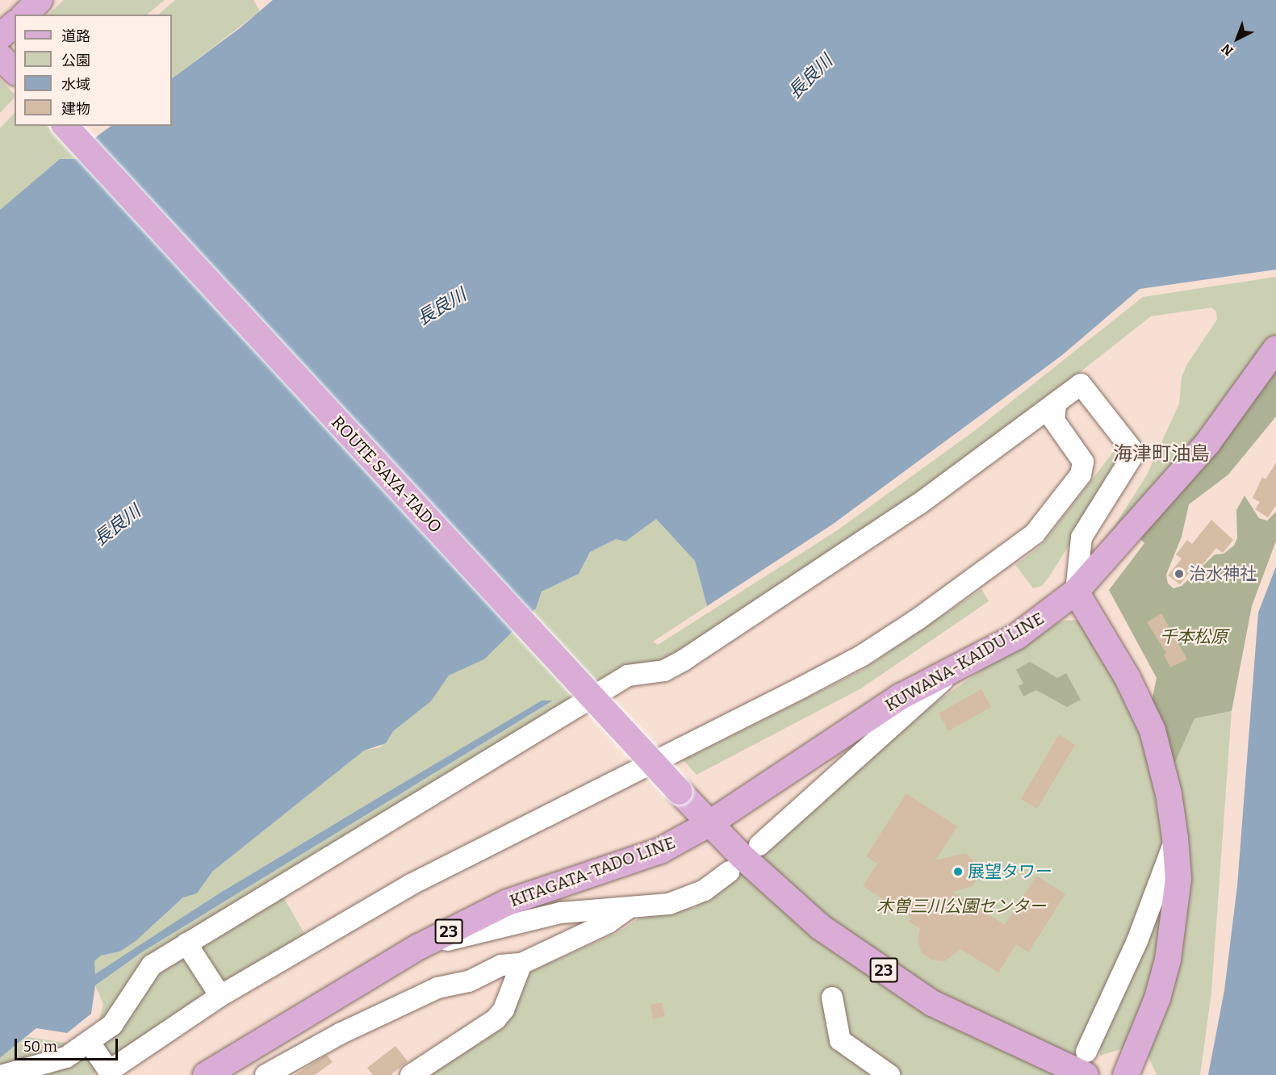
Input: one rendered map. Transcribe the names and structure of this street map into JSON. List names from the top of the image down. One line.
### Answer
{"streets":{"main road":["ROUTE SAYA-TADO","KUWANA-KAIDU LINE","KITAGATA-TADO LINE","23"]},"crossings":[["ROUTE SAYA-TADO","KUWANA-KAIDU LINE"],["ROUTE SAYA-TADO","KITAGATA-TADO LINE"],["ROUTE SAYA-TADO","23"],["KUWANA-KAIDU LINE","KITAGATA-TADO LINE"],["KUWANA-KAIDU LINE","23"],["KITAGATA-TADO LINE","23"]],"districts":["海津町油島"],"water":["長良川"],"parks":["千本松原","木曽三川公園センター"],"places":["治水神社","展望タワー"],"legend":["道路","公園","水域","建物"],"scale_bar":"50 m","north":"bottom left"}
